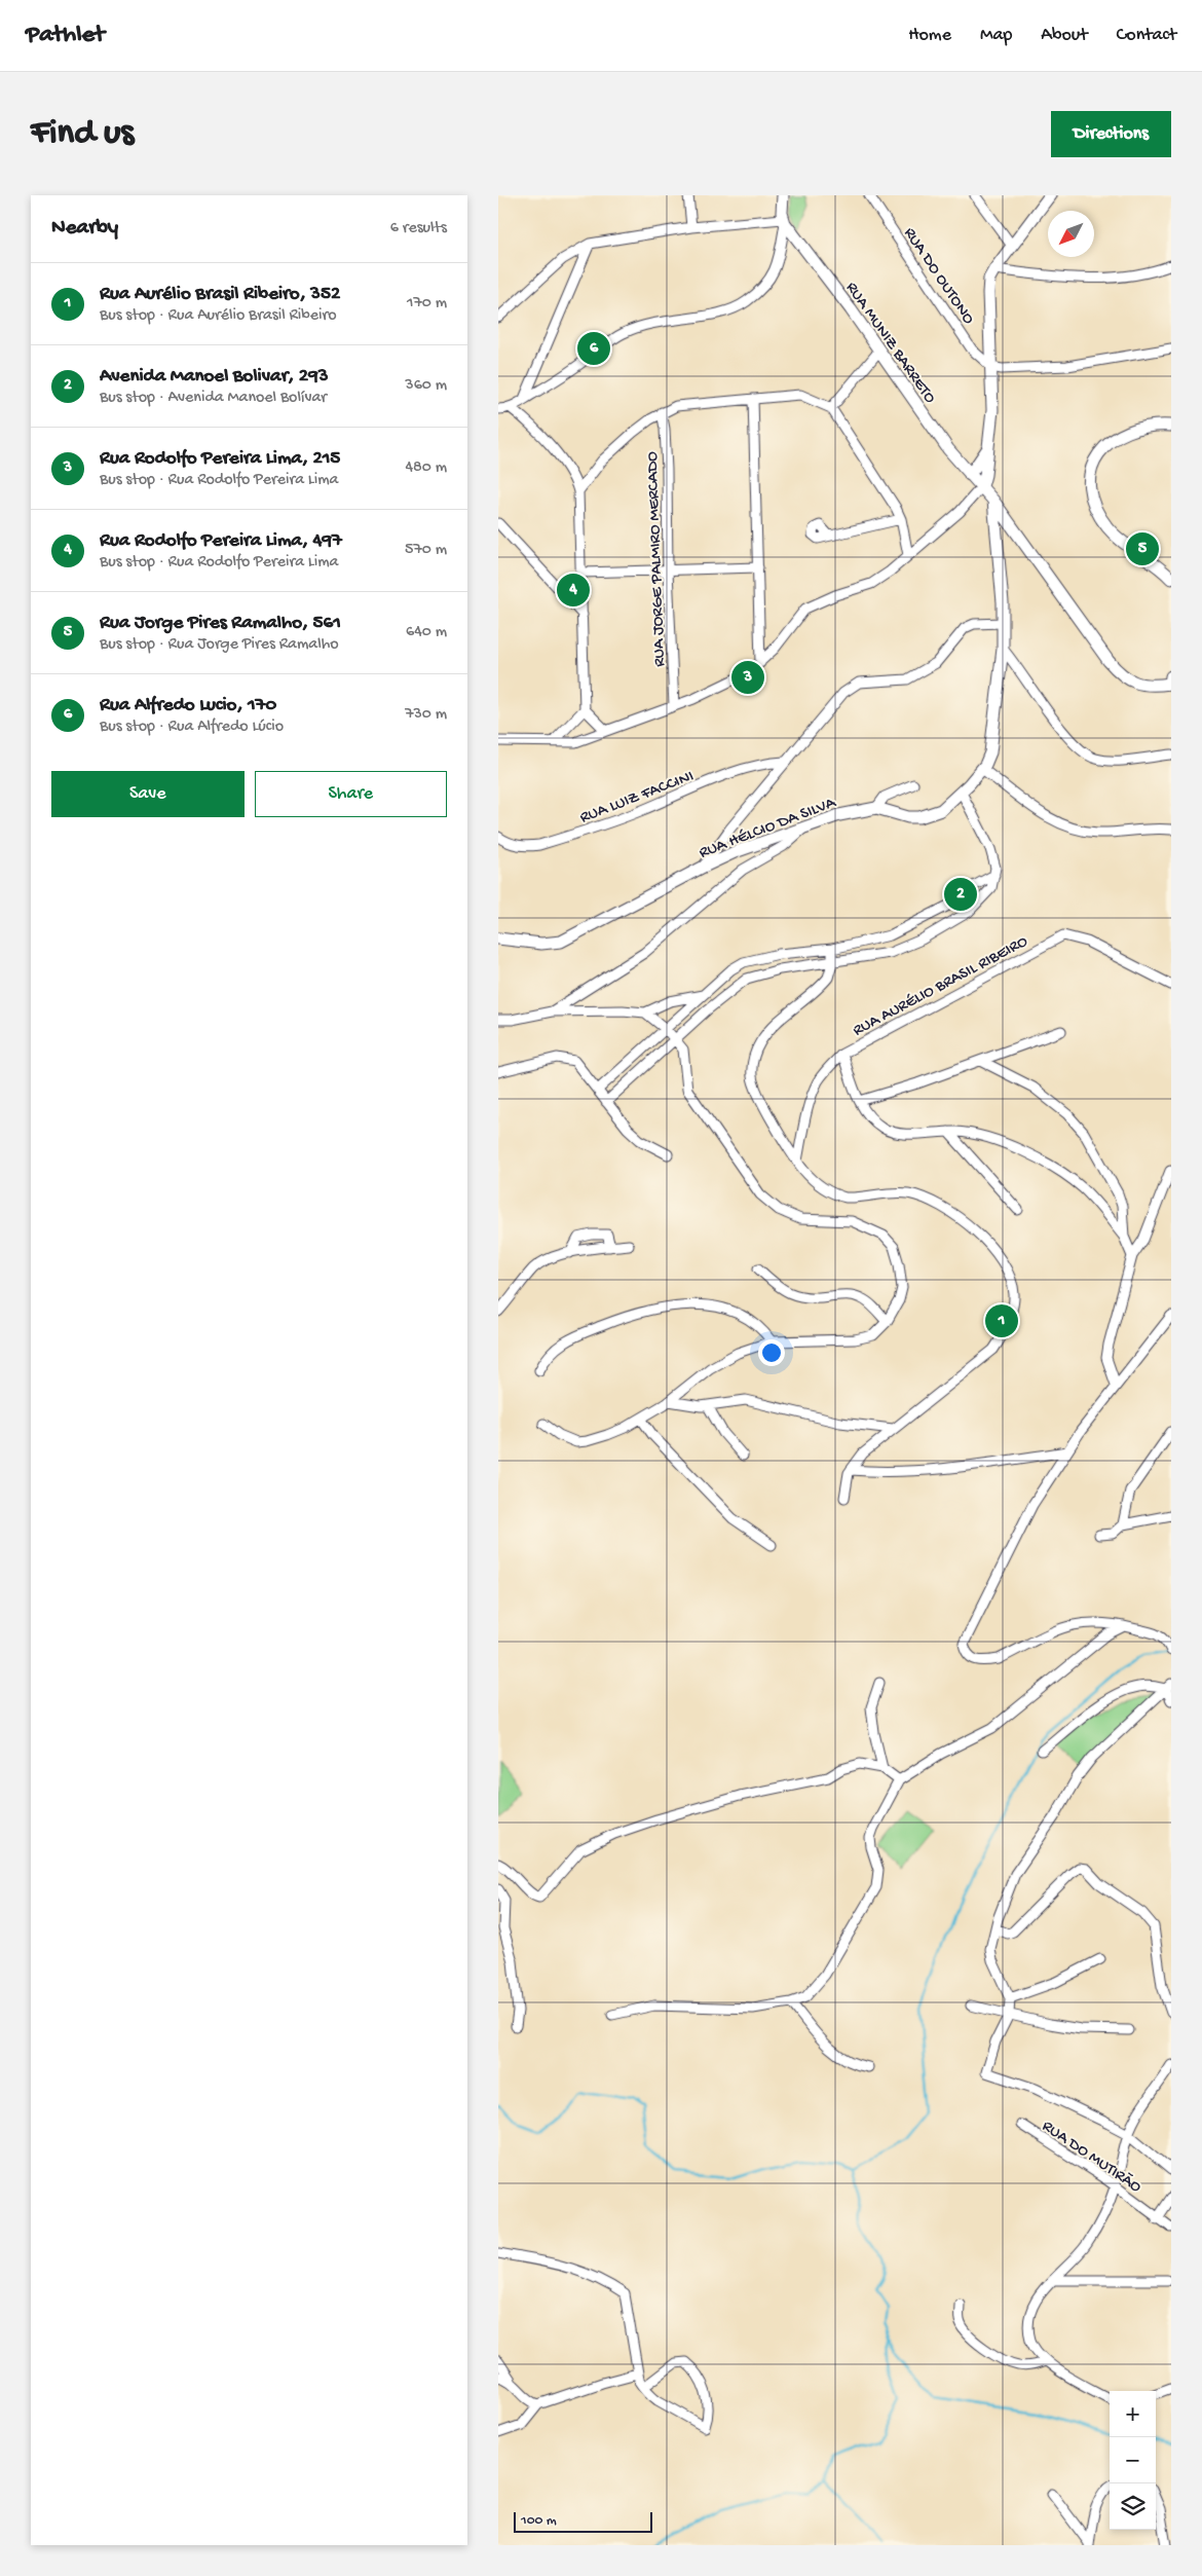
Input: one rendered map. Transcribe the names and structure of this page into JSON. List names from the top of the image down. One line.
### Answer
{"streets":{"street":["RUA DO OUTONO","RUA MUNIZ BARRETO","RUA JORGE PALMIRO MERCADO","RUA LUIZ FACCINI","RUA HÉLCIO DA SILVA","RUA AURÉLIO BRASIL RIBEIRO","RUA DO MUTIRÃO"]},"scale_bar":"100 m","north":"bottom left","page":{"header":"Pathlet","nav":["Home","Map","About","Contact"],"buttons":["Directions",["Save","Share"]],"title":"Find us","heading":["Nearby","6 results"],"list":[{"mark":"1","name":"Rua Aurélio Brasil Ribeiro, 352","note":"Bus stop · Rua Aurélio Brasil Ribeiro","value":"170 m"},{"mark":"2","name":"Avenida Manoel Bolivar, 293","note":"Bus stop · Avenida Manoel Bolívar","value":"360 m"},{"mark":"3","name":"Rua Rodolfo Pereira Lima, 215","note":"Bus stop · Rua Rodolfo Pereira Lima","value":"480 m"},{"mark":"4","name":"Rua Rodolfo Pereira Lima, 497","note":"Bus stop · Rua Rodolfo Pereira Lima","value":"570 m"},{"mark":"5","name":"Rua Jorge Pires Ramalho, 561","note":"Bus stop · Rua Jorge Pires Ramalho","value":"640 m"},{"mark":"6","name":"Rua Alfredo Lucio, 170","note":"Bus stop · Rua Alfredo Lúcio","value":"730 m"}],"pins":["6","5","4","3","2","1"],"map_buttons":["+","−"],"scale":"100 m"}}
